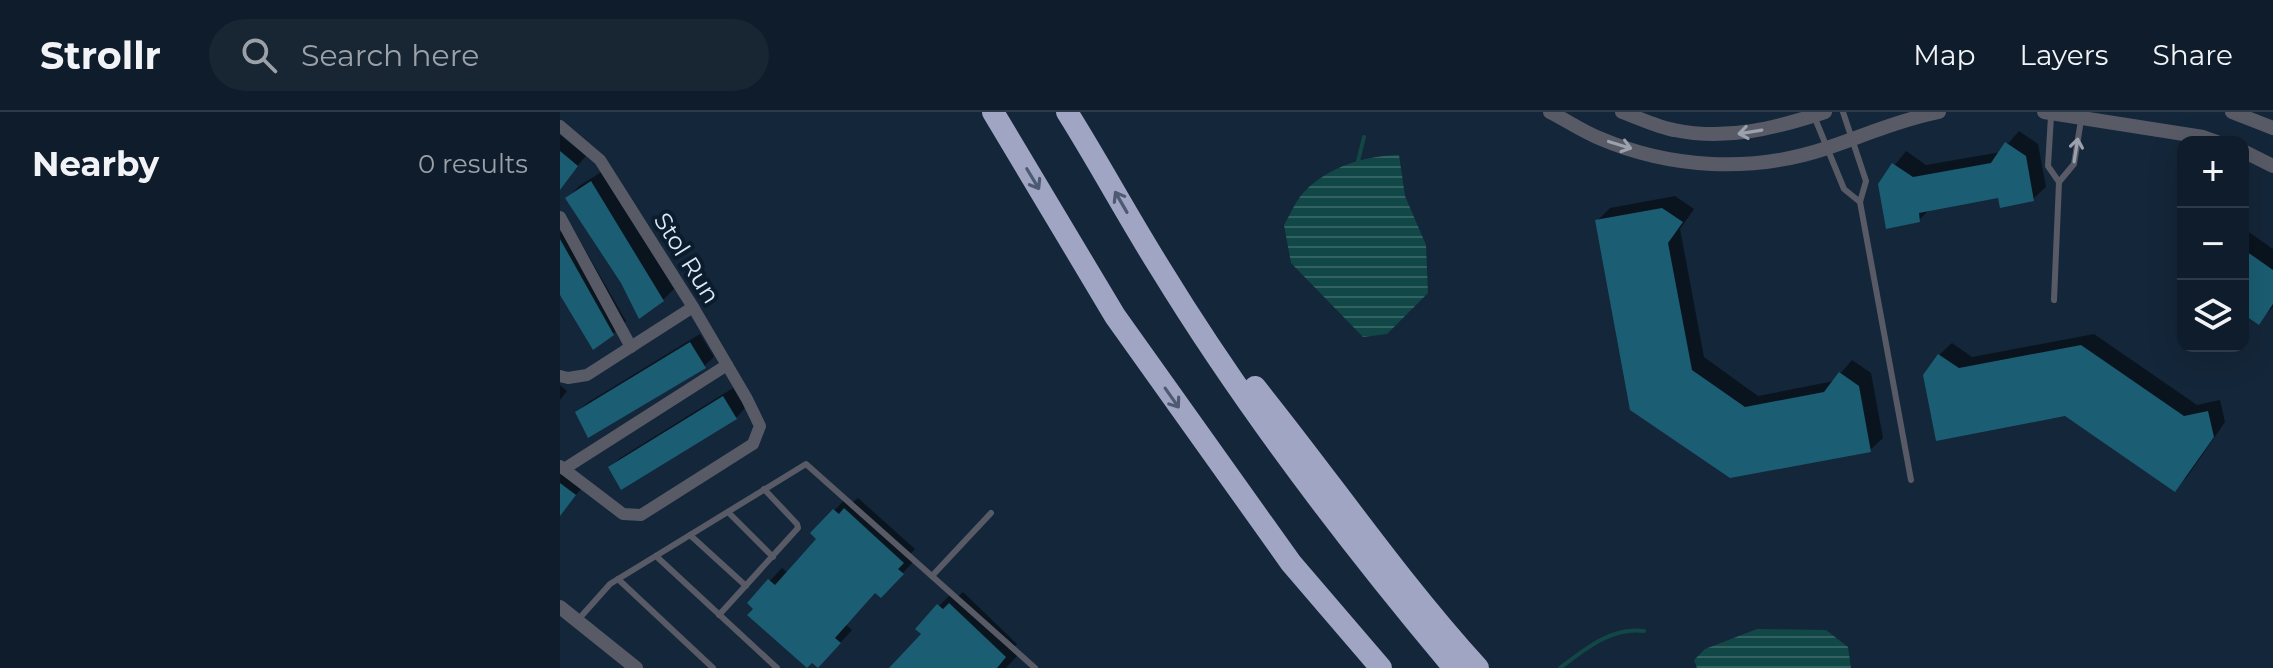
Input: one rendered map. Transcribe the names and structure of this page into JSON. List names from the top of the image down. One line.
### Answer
{"streets":{"street":["Stol Run"]},"page":{"header":"Strollr","search":"Search here","nav":["Map","Layers","Share"],"heading":["Nearby","0 results"],"map_buttons":["+","−"]}}
